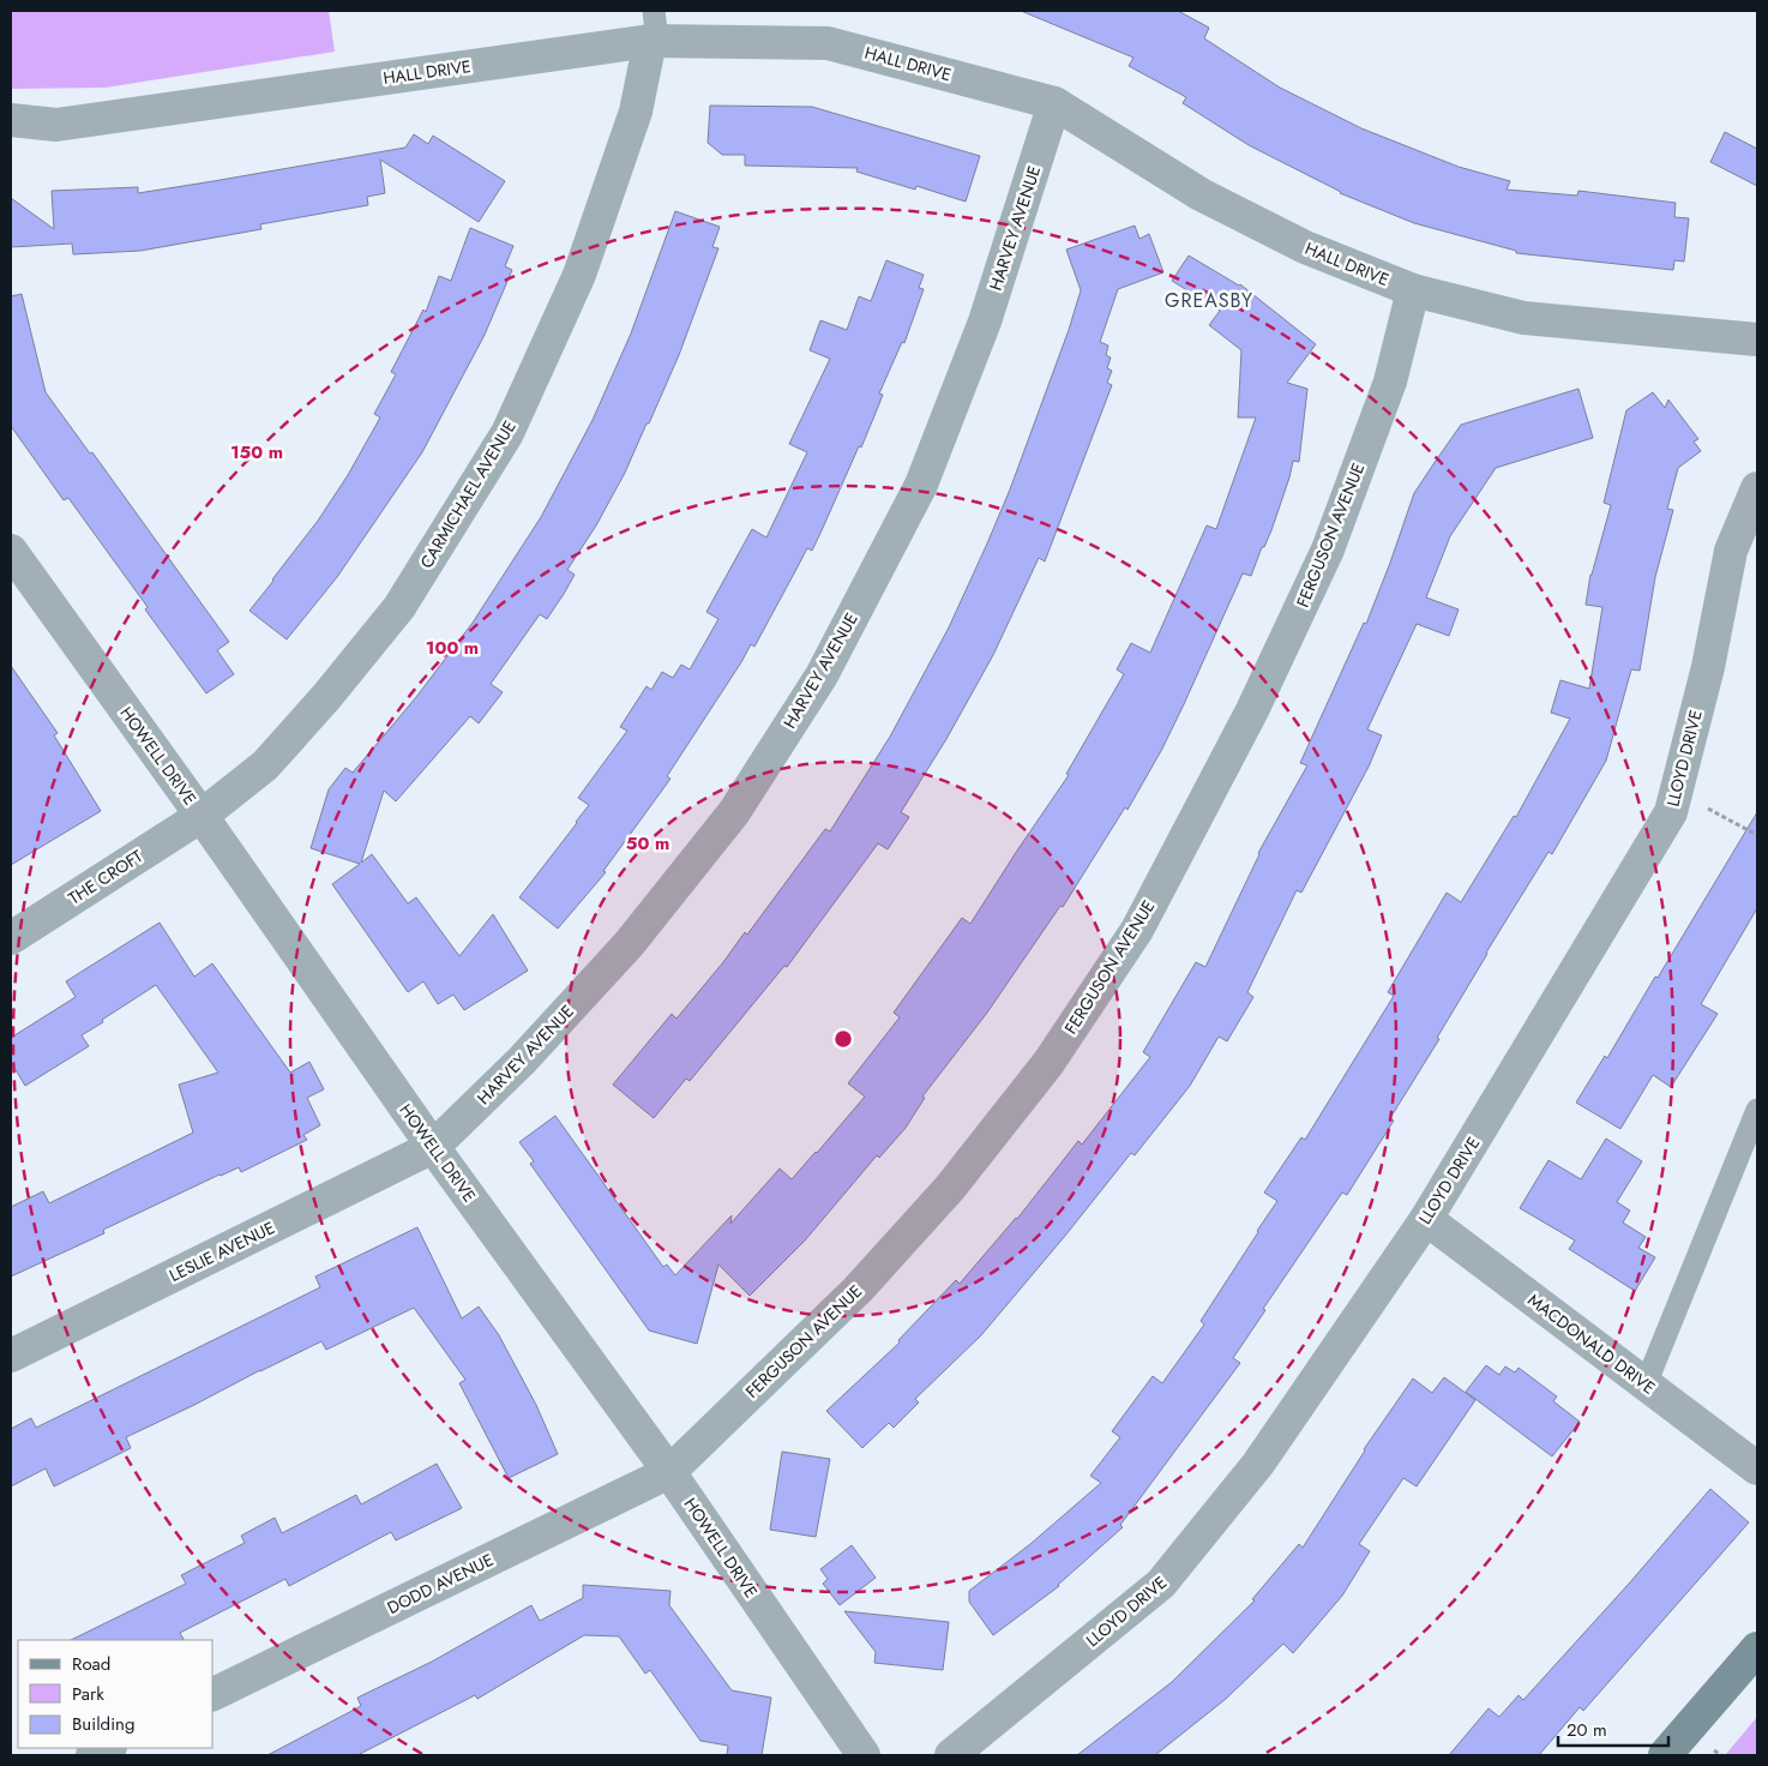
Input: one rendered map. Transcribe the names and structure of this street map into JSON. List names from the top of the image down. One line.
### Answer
{"streets":{"street":["HALL DRIVE","HARVEY AVENUE","CARMICHAEL AVENUE","FERGUSON AVENUE","HOWELL DRIVE","LLOYD DRIVE","THE CROFT","LESLIE AVENUE","MACDONALD DRIVE","DODD AVENUE"]},"crossings":[["HALL DRIVE","HARVEY AVENUE"],["HALL DRIVE","CARMICHAEL AVENUE"],["HALL DRIVE","FERGUSON AVENUE"],["HARVEY AVENUE","HOWELL DRIVE"],["HARVEY AVENUE","LESLIE AVENUE"],["CARMICHAEL AVENUE","HOWELL DRIVE"],["CARMICHAEL AVENUE","THE CROFT"],["FERGUSON AVENUE","HOWELL DRIVE"],["FERGUSON AVENUE","DODD AVENUE"],["HOWELL DRIVE","THE CROFT"],["HOWELL DRIVE","LESLIE AVENUE"],["HOWELL DRIVE","DODD AVENUE"],["LLOYD DRIVE","MACDONALD DRIVE"]],"districts":["GREASBY"],"legend":["Road","Park","Building"],"scale_bar":"20 m","rings":["150 m","100 m","50 m"]}
